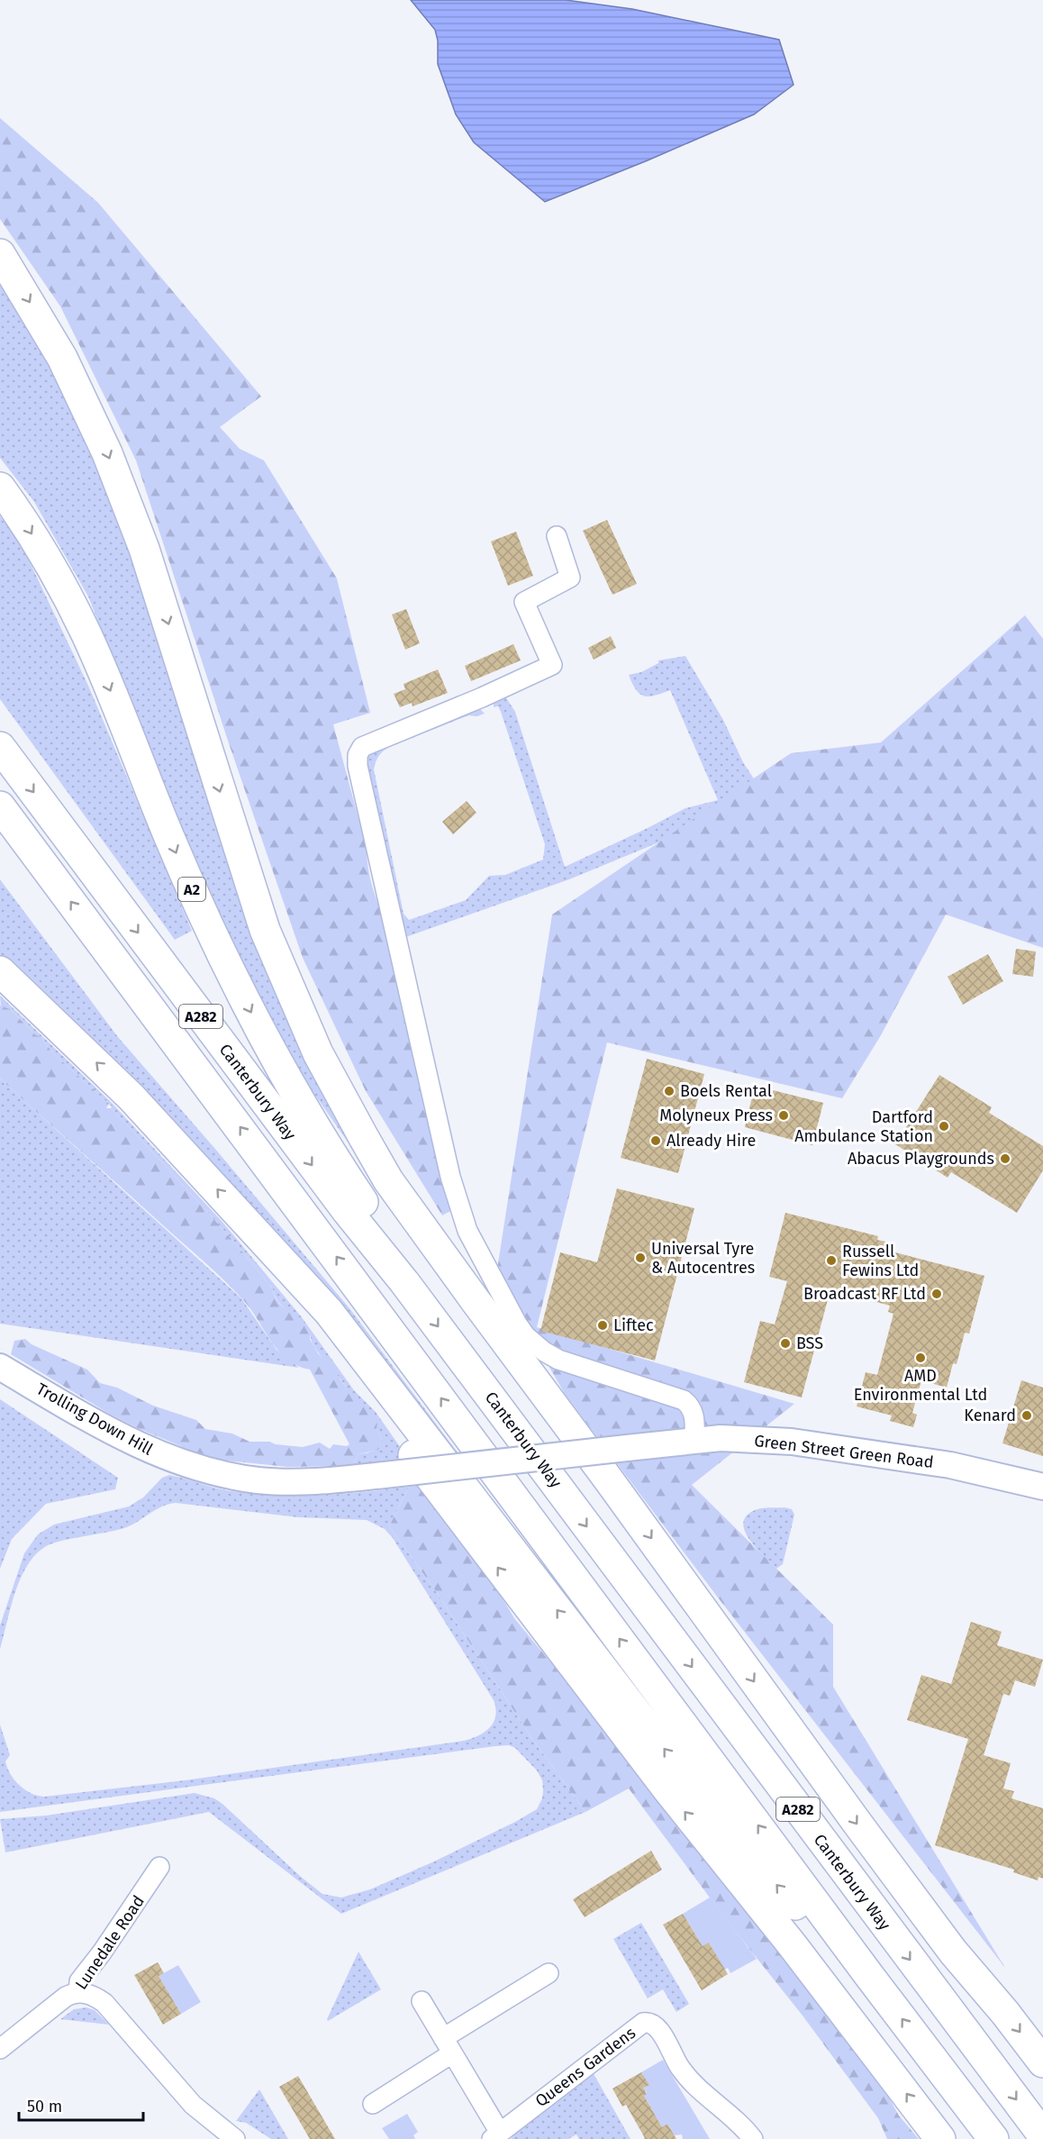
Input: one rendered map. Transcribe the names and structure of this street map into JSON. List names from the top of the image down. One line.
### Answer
{"streets":{"highway":["A2","A282","Canterbury Way"],"main road":["Trolling Down Hill","Green Street Green Road"],"street":["Lunedale Road","Queens Gardens"]},"crossings":[["A2","Canterbury Way"],["Trolling Down Hill","Green Street Green Road"]],"places":["Boels Rental","Molyneux Press","Dartford Ambulance Station","Already Hire","Abacus Playgrounds","Universal Tyre & Autocentres","Russell Fewins Ltd","Broadcast RF Ltd","Liftec","BSS","AMD Environmental Ltd","Kenard"],"scale_bar":"50 m"}
